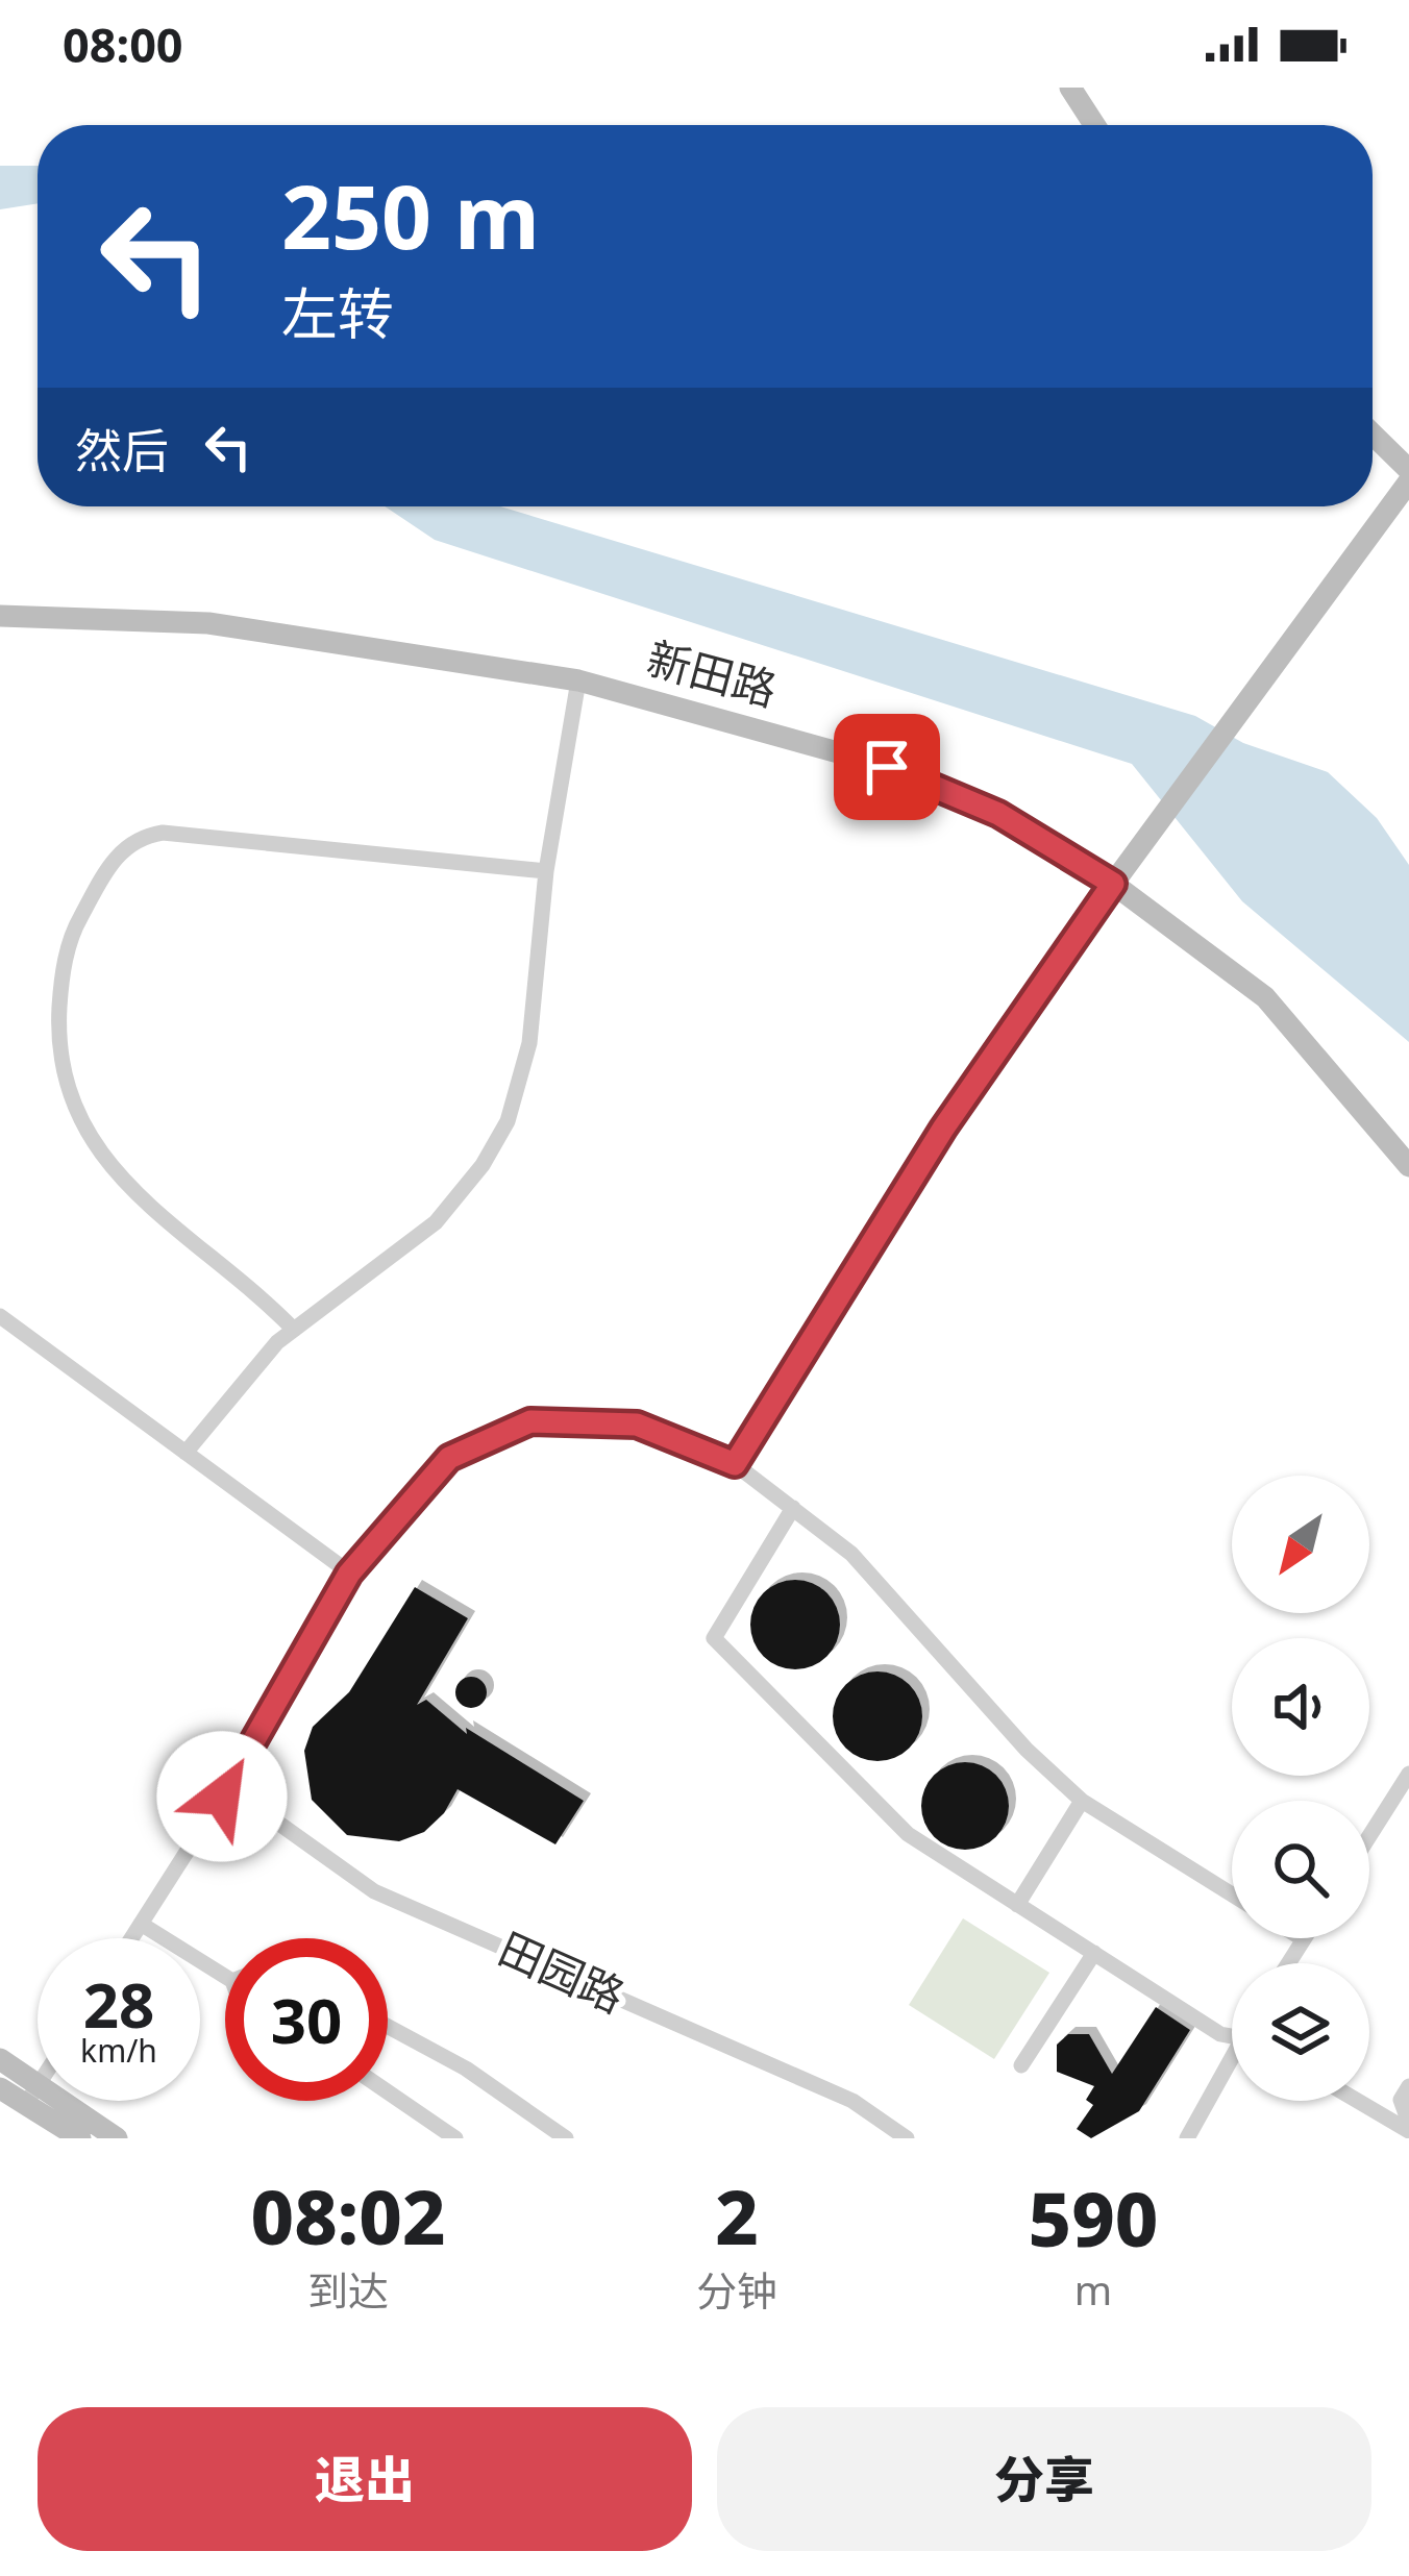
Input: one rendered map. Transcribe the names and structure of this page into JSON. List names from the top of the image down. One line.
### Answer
{"streets":{"street":["新田路","田园路"]},"north":"bottom left","page":{"status":"08:00","turn":["250 m","左转"],"then":"然后","speed":"28 km/h","limit":"30","eta":["08:02","到达","2","分钟","590","m"],"buttons":["退出","分享"]}}
